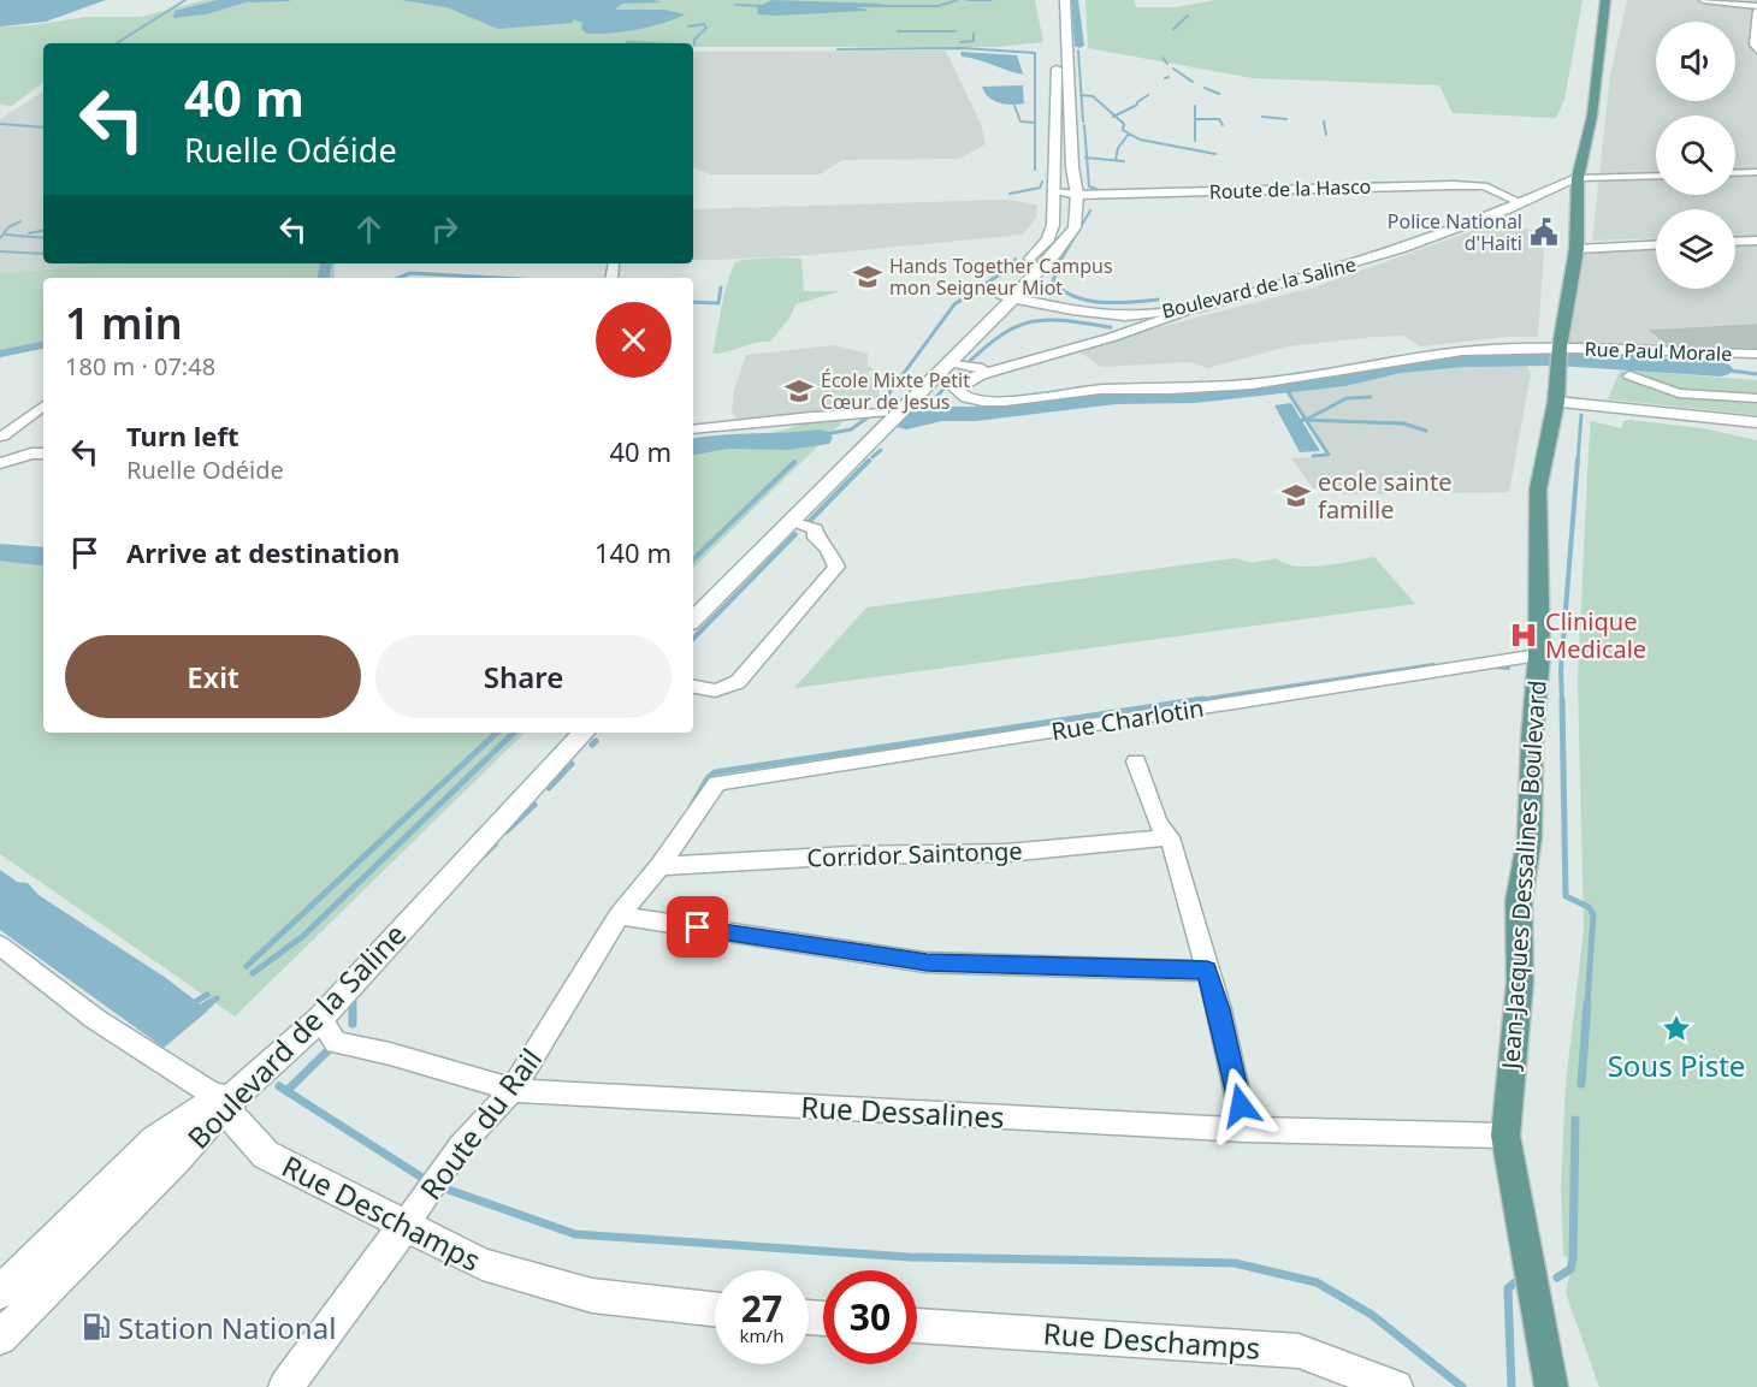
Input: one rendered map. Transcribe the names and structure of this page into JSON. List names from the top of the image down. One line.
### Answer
{"streets":{"main road":["Boulevard de la Saline","Jean-Jacques Dessalines Boulevard","Route du Rail","Rue Deschamps"],"street":["Route de la Hasco","Rue Paul Morale","Rue Charlotin","Corridor Saintonge","Rue Dessalines"]},"crossings":[["Route de la Hasco","Boulevard de la Saline"],["Boulevard de la Saline","Jean-Jacques Dessalines Boulevard"],["Boulevard de la Saline","Rue Dessalines"],["Boulevard de la Saline","Rue Deschamps"],["Rue Paul Morale","Jean-Jacques Dessalines Boulevard"],["Rue Charlotin","Jean-Jacques Dessalines Boulevard"],["Rue Charlotin","Route du Rail"],["Corridor Saintonge","Route du Rail"],["Jean-Jacques Dessalines Boulevard","Rue Dessalines"],["Rue Dessalines","Route du Rail"],["Route du Rail","Rue Deschamps"]],"places":{"public building":["Police National d'Haiti"],"school or university":["Hands Together Campus mon Seigneur Miot","École Mixte Petit Cœur de Jesus","ecole sainte famille"],"hospital":["Clinique Medicale"],"place":["Sous Piste"],"fuel station":["Station National"]},"page":{"turn":["40 m","Ruelle Odéide"],"heading":["1 min","180 m · 07:48"],"list":[{"name":"Turn left","note":"Ruelle Odéide","value":"40 m"},{"name":"Arrive at destination","value":"140 m"}],"buttons":["Exit","Share"],"speed":"27 km/h","limit":"30"}}
